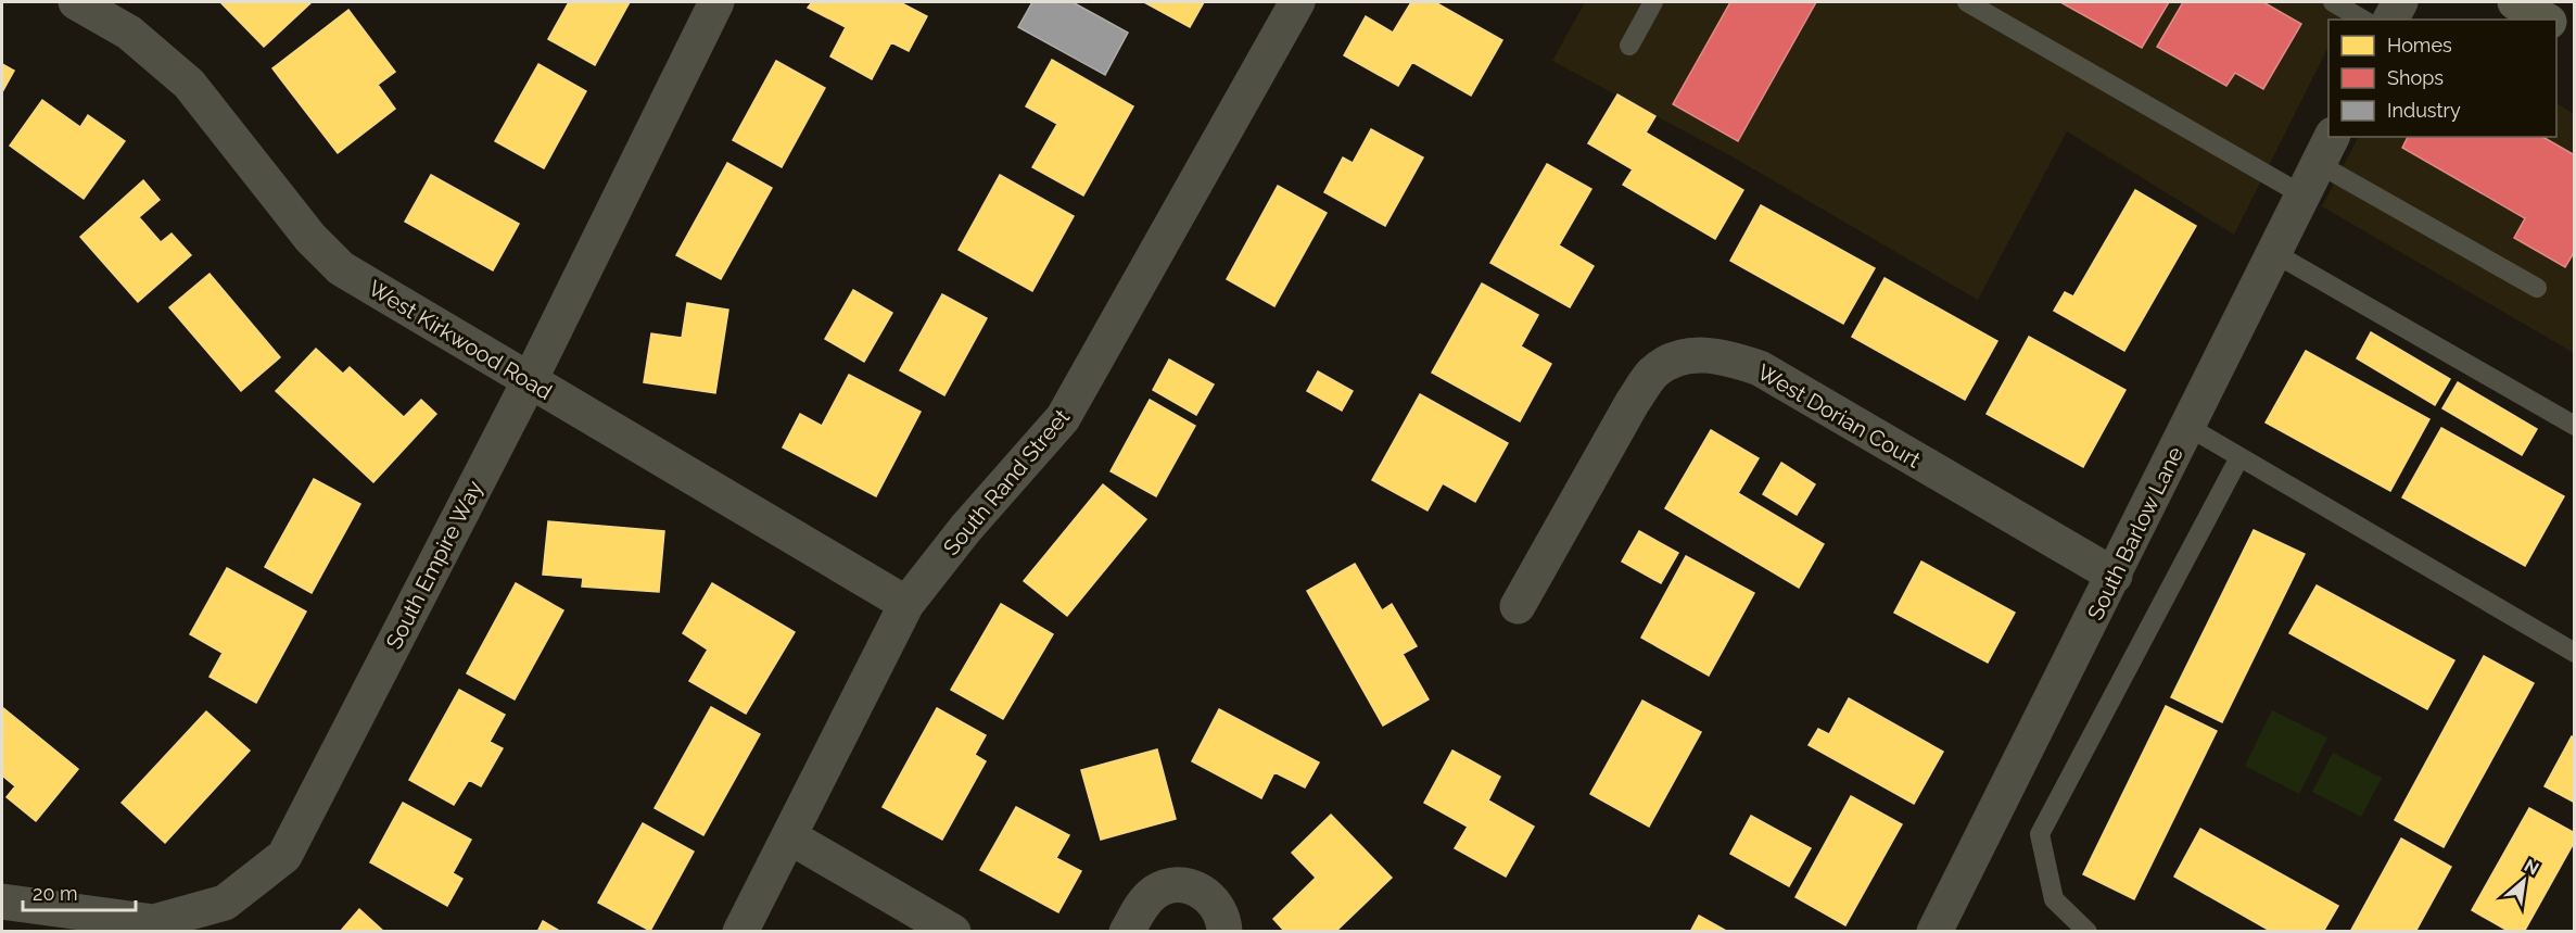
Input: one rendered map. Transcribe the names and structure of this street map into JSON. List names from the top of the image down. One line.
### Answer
{"streets":{"street":["West Kirkwood Road","West Dorian Court","South Rand Street","South Barlow Lane","South Empire Way"]},"crossings":[["West Kirkwood Road","South Rand Street"],["West Kirkwood Road","South Empire Way"],["West Dorian Court","South Barlow Lane"]],"legend":["Homes","Shops","Industry"],"scale_bar":"20 m","north":"top right"}
